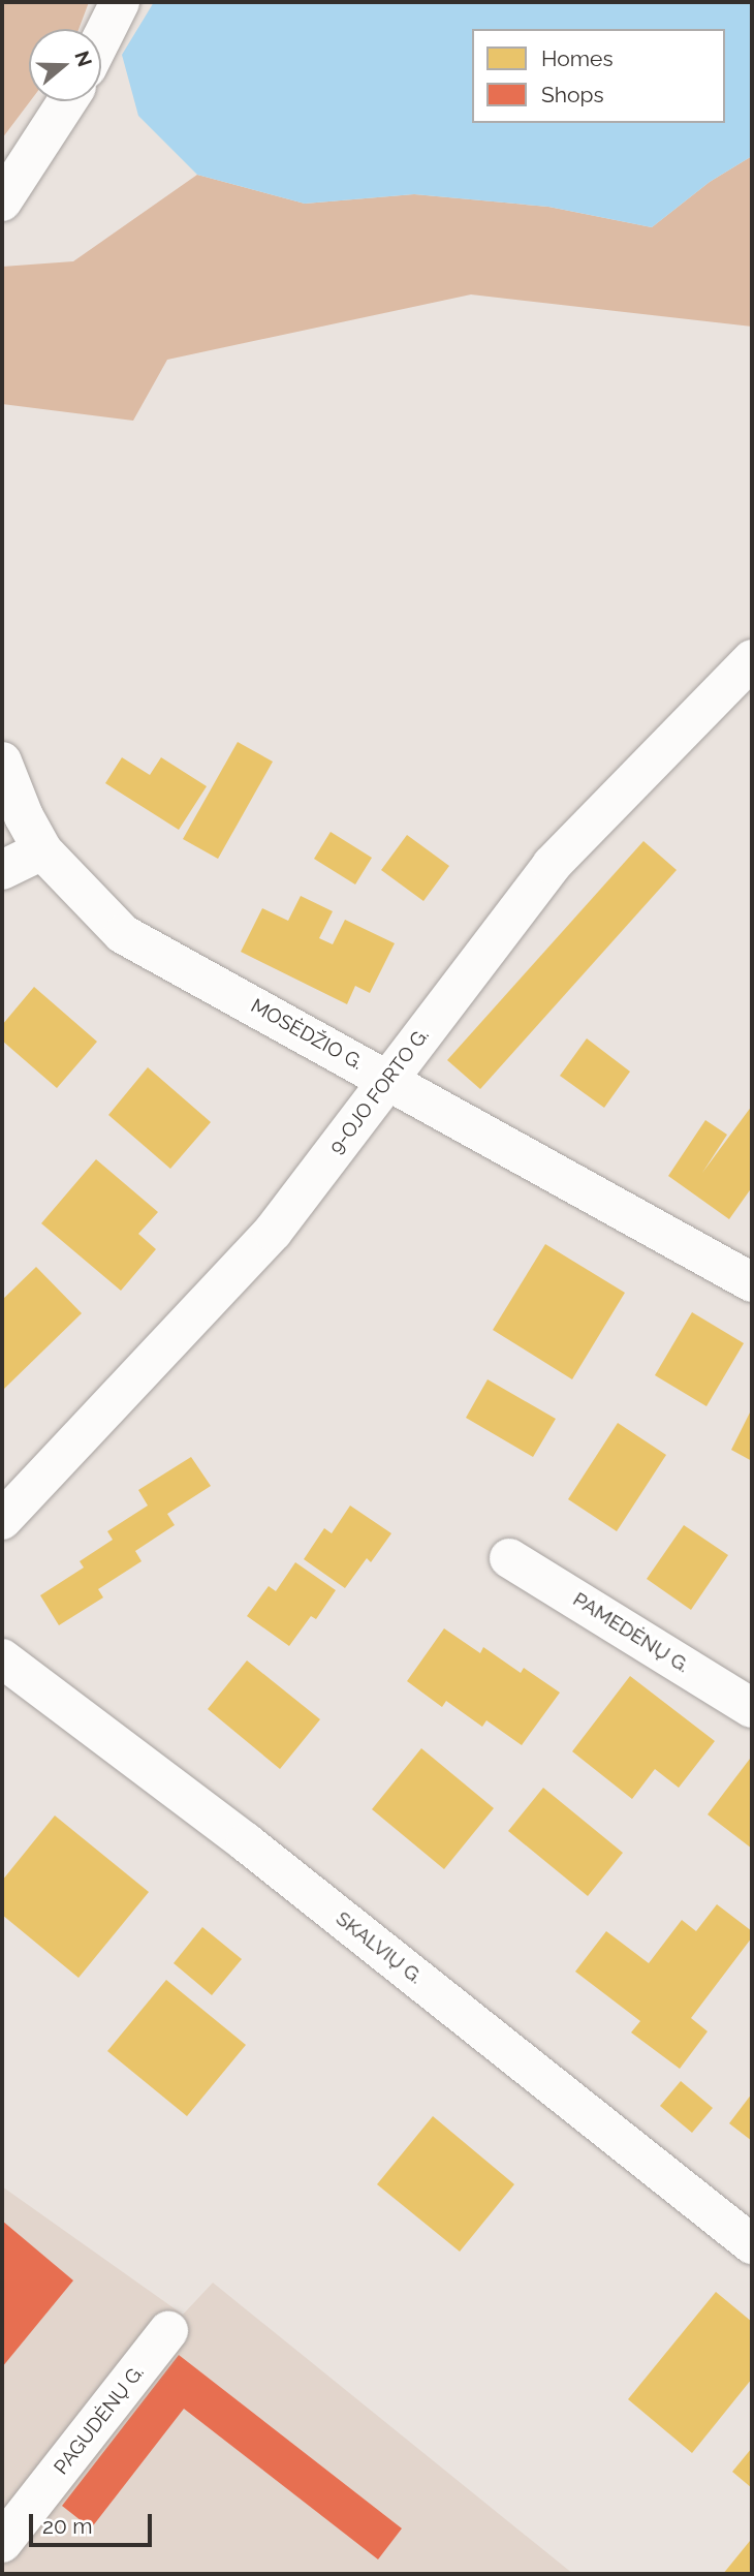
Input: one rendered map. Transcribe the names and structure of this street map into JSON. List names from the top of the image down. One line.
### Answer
{"streets":{"street":["MOSĖDŽIO G.","9-OJO FORTO G.","PAMEDĖNŲ G.","SKALVIŲ G.","PAGUDĖNŲ G."]},"crossings":[["MOSĖDŽIO G.","9-OJO FORTO G."]],"legend":["Homes","Shops"],"scale_bar":"20 m","north":"right"}
